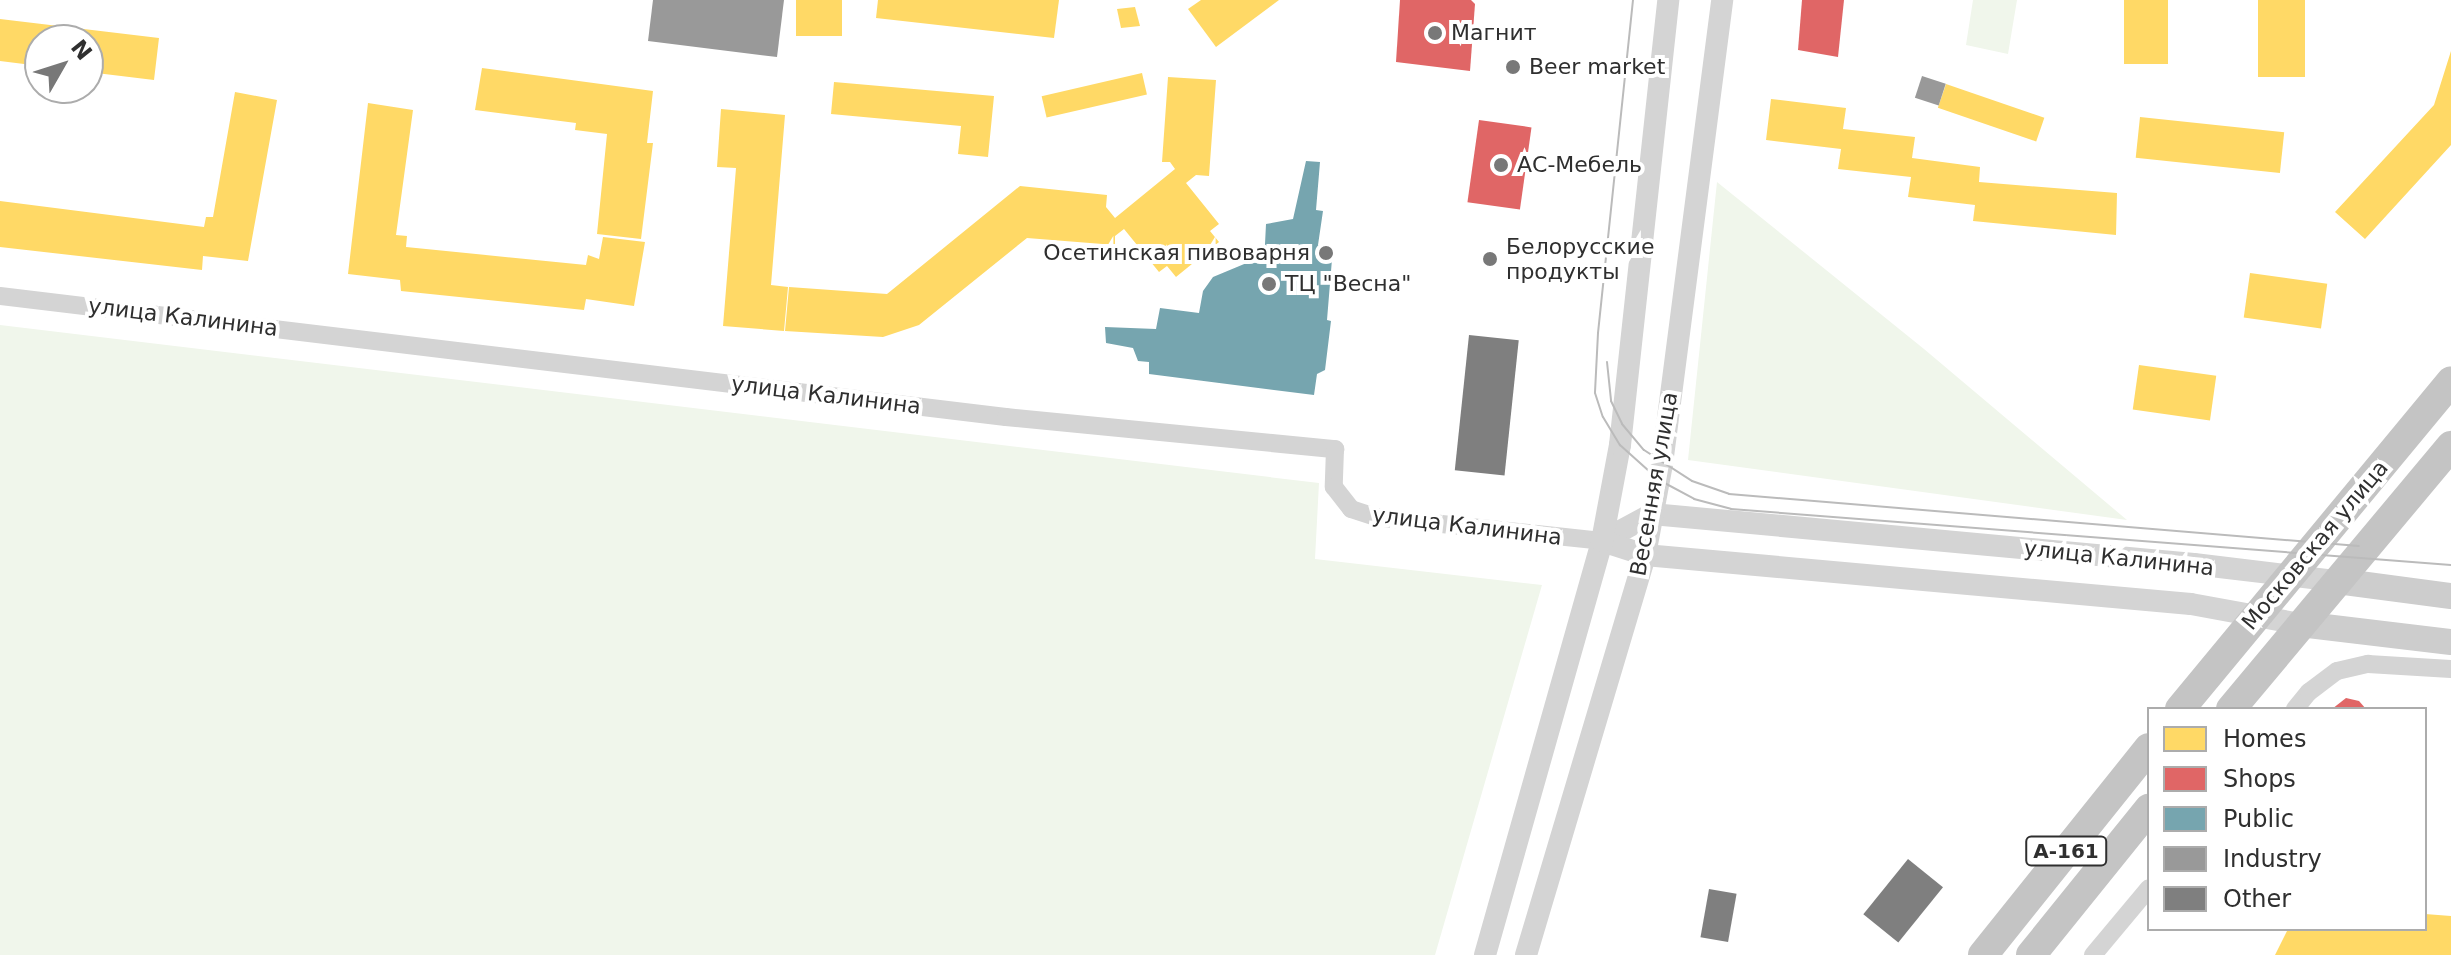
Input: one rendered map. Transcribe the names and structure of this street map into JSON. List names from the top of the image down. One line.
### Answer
{"streets":{"highway":["Московская улица","А-161"],"main road":["улица Калинина"],"street":["Весенняя улица"]},"crossings":[["улица Калинина","Весенняя улица"],["улица Калинина","Московская улица"]],"places":["Магнит","Beer market","АС-Мебель","Осетинская пивоварня","Белорусские продукты","ТЦ \"Весна\""],"legend":["Homes","Shops","Public","Industry","Other"],"north":"top right"}
